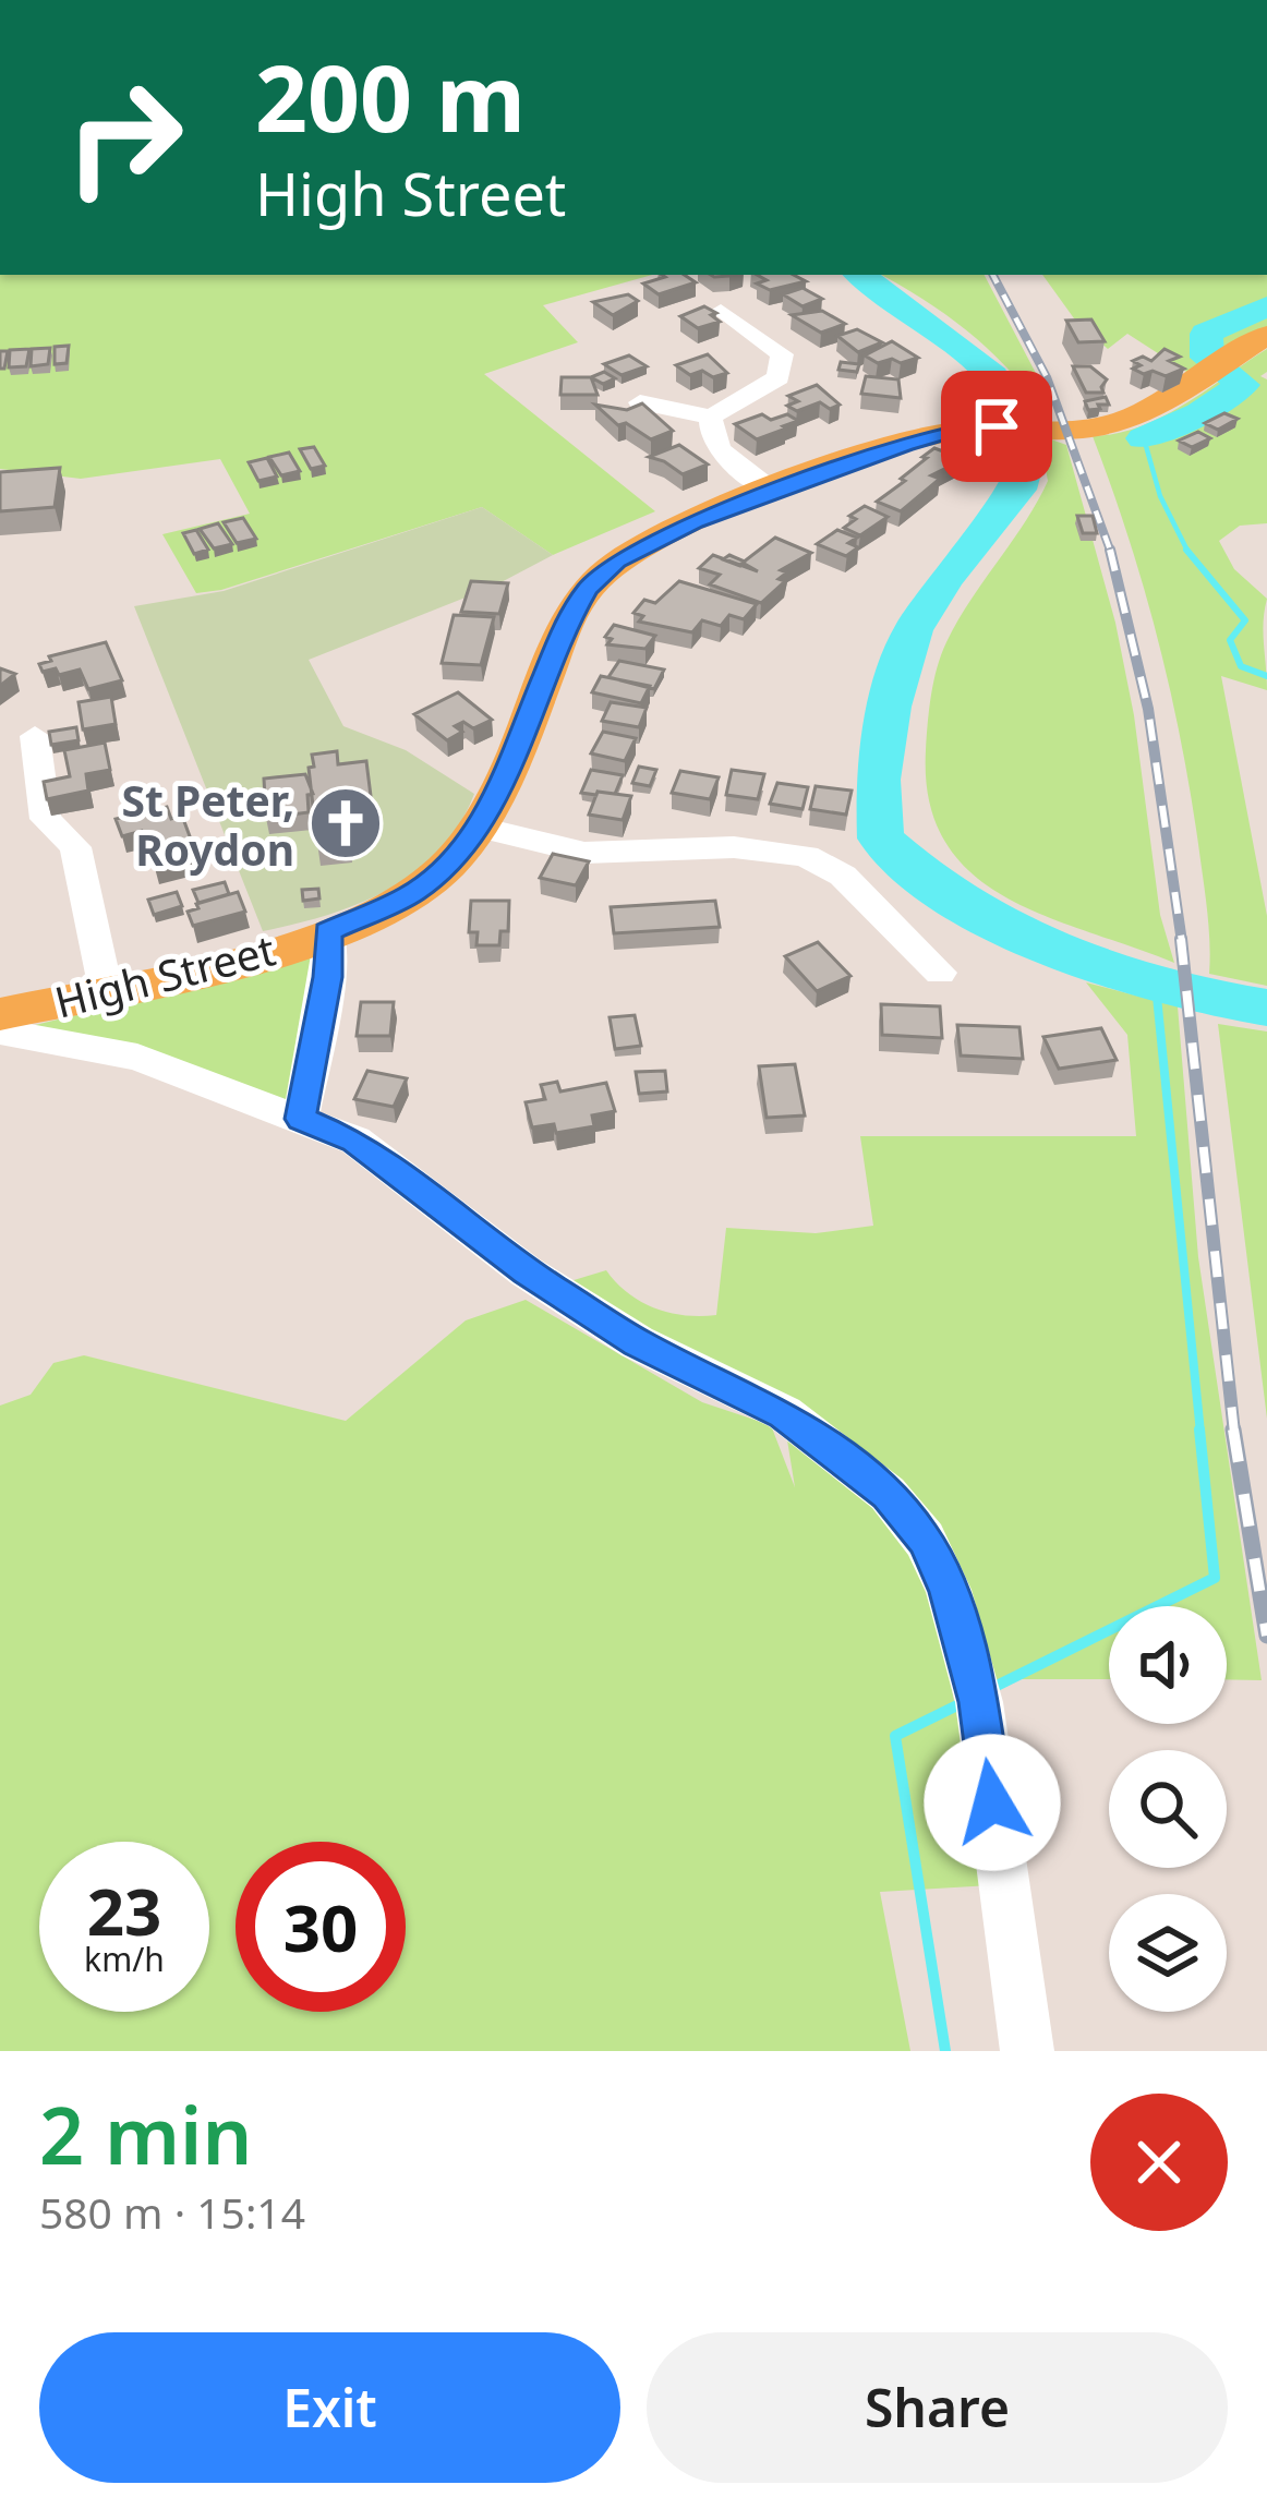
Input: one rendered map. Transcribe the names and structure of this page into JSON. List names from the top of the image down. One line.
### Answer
{"streets":{"main road":["High Street"]},"places":{"church":["St Peter, Roydon"]},"page":{"turn":["200 m","High Street"],"speed":"23 km/h","limit":"30","heading":["2 min","580 m · 15:14"],"buttons":["Exit","Share"]}}
